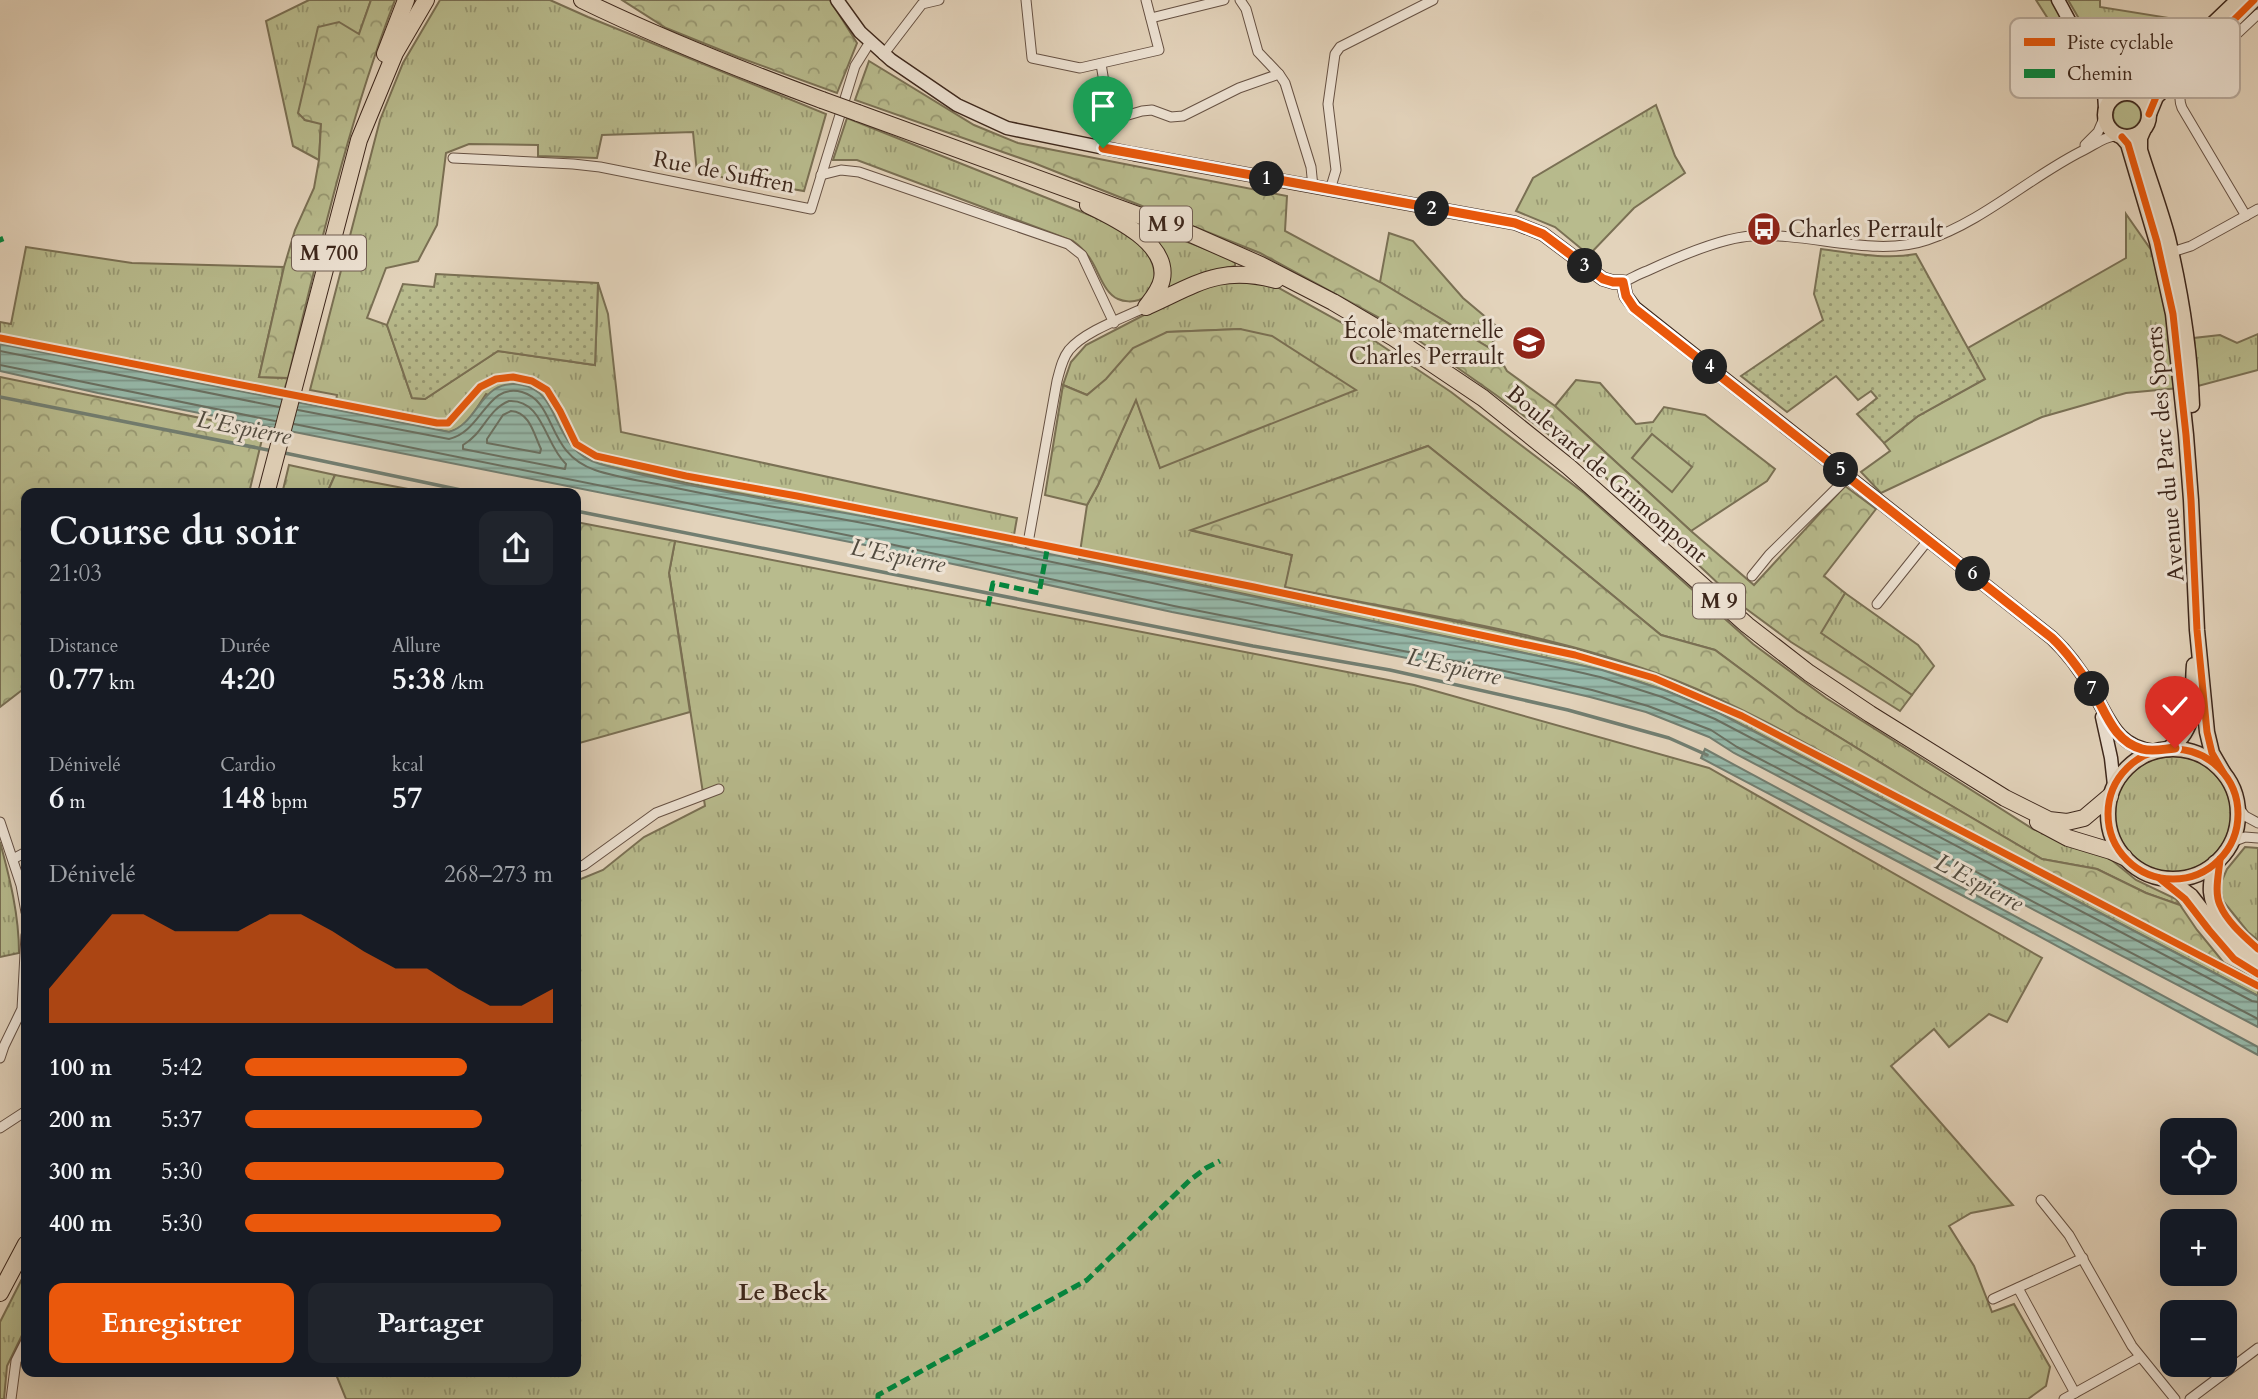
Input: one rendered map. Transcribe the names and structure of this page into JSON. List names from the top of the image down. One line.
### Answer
{"streets":{"highway":["M 9","M 700","Boulevard de Grimonpont"],"main road":["Avenue du Parc des Sports"],"street":["Rue de Suffren"]},"crossings":[["M 9","Boulevard de Grimonpont"],["Avenue du Parc des Sports","Boulevard de Grimonpont"]],"districts":["Le Beck"],"water":["L'Espierre"],"places":{"bus stop":["Charles Perrault"],"school or university":["École maternelle Charles Perrault"]},"legend":["Piste cyclable","Chemin"],"page":{"pins":["1","2","3","4","5","6","7"],"heading":["Course du soir","21:03"],"stats":[["Distance","0.77 km"],["Durée","4:20"],["Allure","5:38 /km"],["Dénivelé","6 m"],["Cardio","148 bpm"],["kcal","57"]],"chart":["Dénivelé","268–273 m"],"list":[{"name":"100 m","note":"5:42"},{"name":"200 m","note":"5:37"},{"name":"300 m","note":"5:30"},{"name":"400 m","note":"5:30"}],"map_buttons":["+","−"],"buttons":["Enregistrer","Partager"]}}
